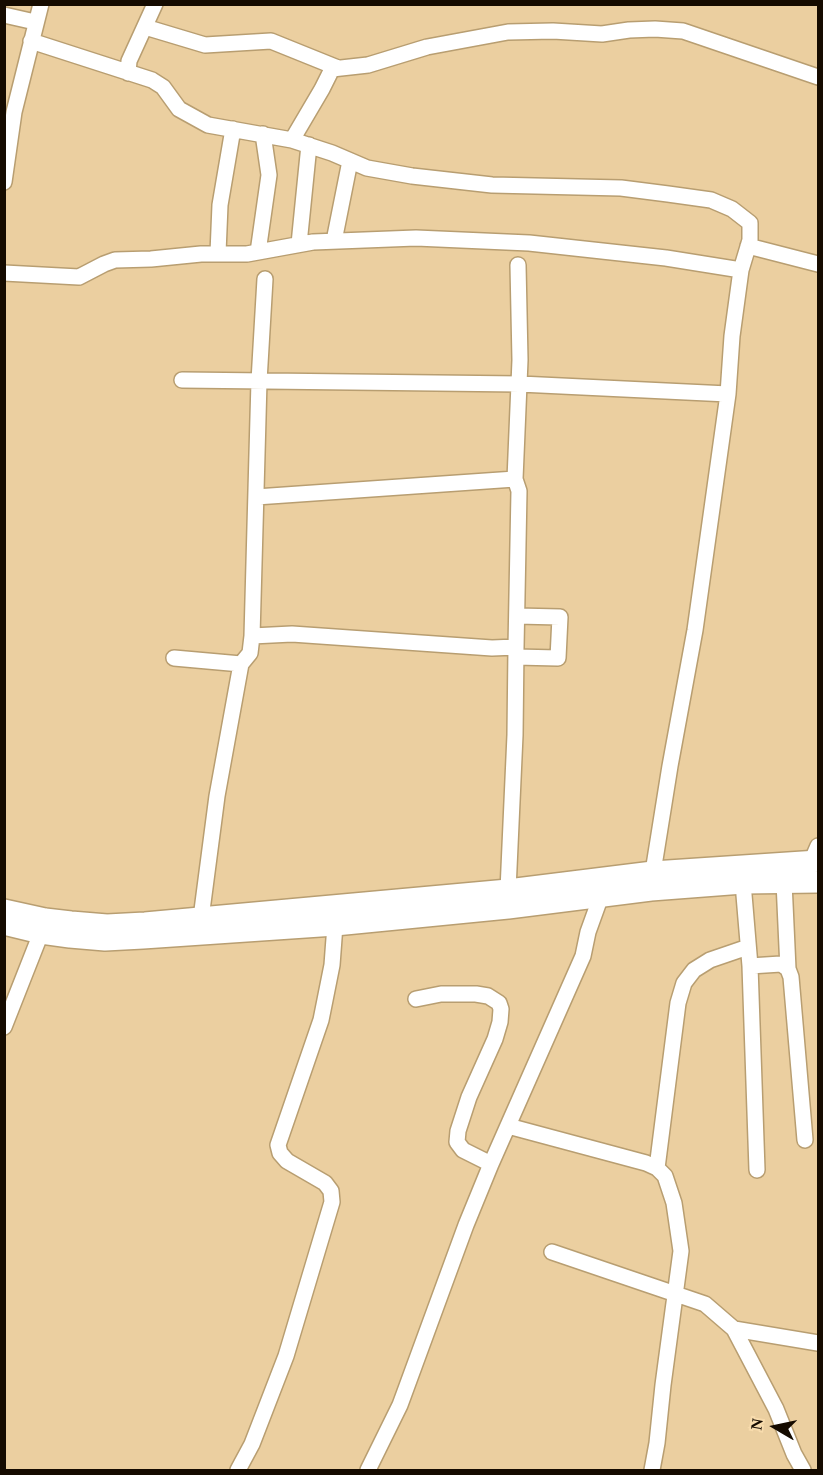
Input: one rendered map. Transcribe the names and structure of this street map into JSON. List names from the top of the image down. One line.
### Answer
{"north":"left"}
